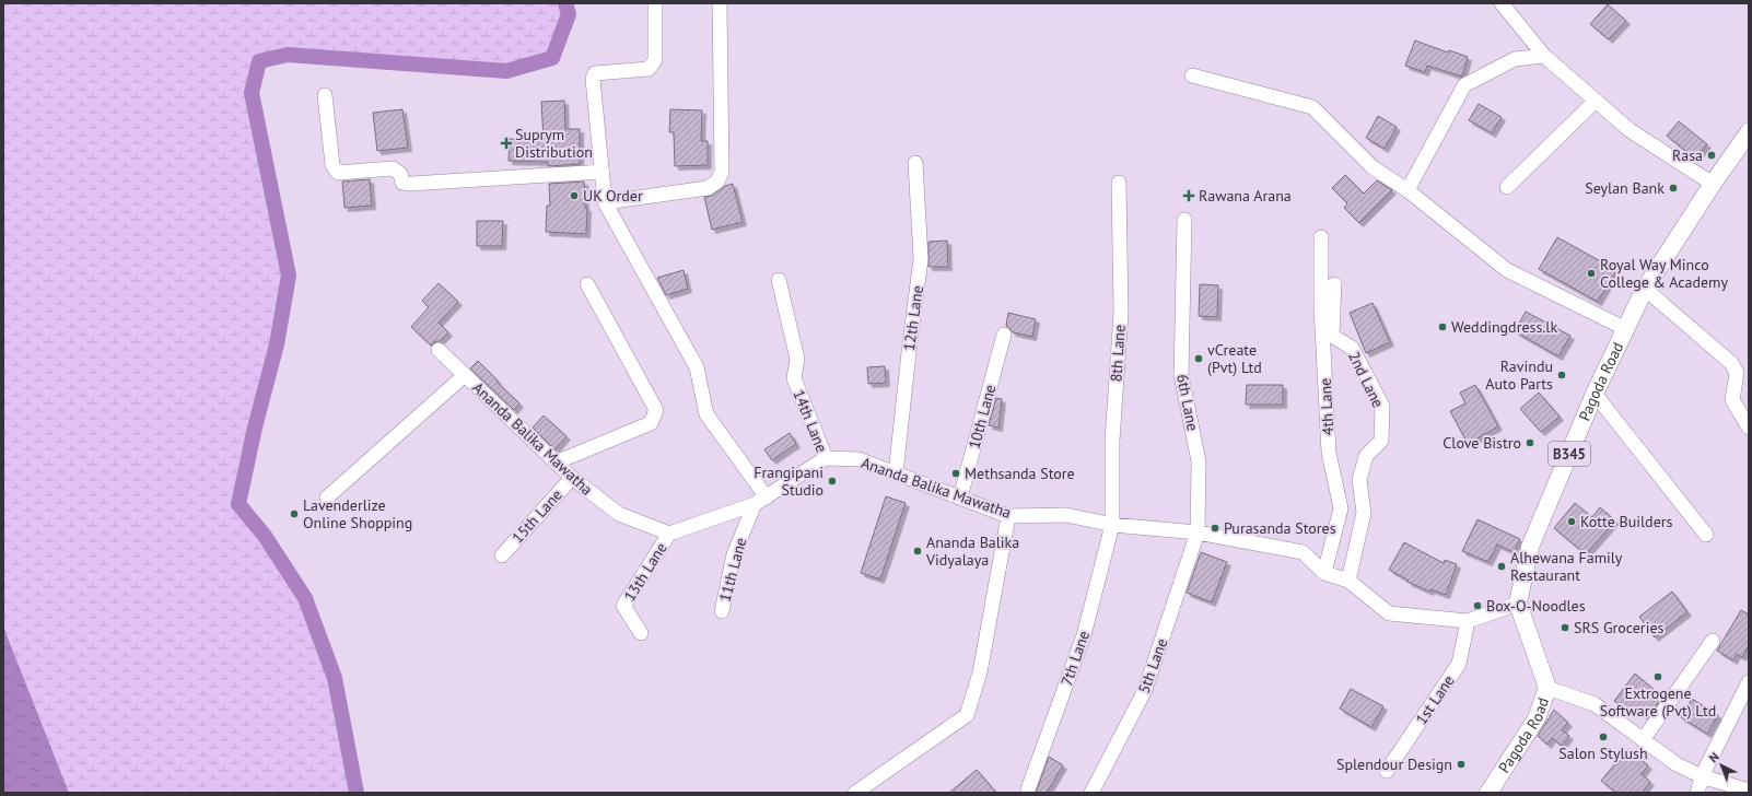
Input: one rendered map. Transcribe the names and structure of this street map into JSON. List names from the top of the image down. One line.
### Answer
{"streets":{"main road":["Pagoda Road","B345"],"street":["12th Lane","8th Lane","2nd Lane","6th Lane","4th Lane","10th Lane","14th Lane","Ananda Balika Mawatha","15th Lane","11th Lane","13th Lane","7th Lane","5th Lane","1st Lane"]},"crossings":[["12th Lane","Ananda Balika Mawatha"],["8th Lane","Ananda Balika Mawatha"],["8th Lane","7th Lane"],["2nd Lane","Ananda Balika Mawatha"],["Pagoda Road","Ananda Balika Mawatha"],["6th Lane","Ananda Balika Mawatha"],["6th Lane","5th Lane"],["4th Lane","Ananda Balika Mawatha"],["10th Lane","Ananda Balika Mawatha"],["14th Lane","Ananda Balika Mawatha"],["Ananda Balika Mawatha","15th Lane"],["Ananda Balika Mawatha","13th Lane"],["Ananda Balika Mawatha","7th Lane"],["Ananda Balika Mawatha","5th Lane"],["Ananda Balika Mawatha","1st Lane"]],"places":{"health":["Suprym Distribution","Rawana Arana"],"other":["Rasa","Seylan Bank","UK Order","Royal Way Minco College & Academy","Weddingdress.lk","vCreate (Pvt) Ltd","Ravindu Auto Parts","Clove Bistro","Methsanda Store","Frangipani Studio","Lavenderlize Online Shopping","Kotte Builders","Purasanda Stores","Ananda Balika Vidyalaya","Alhewana Family Restaurant","Box-O-Noodles","SRS Groceries","Extrogene Software (Pvt) Ltd","Salon Stylush","Splendour Design"]},"north":"top left"}
